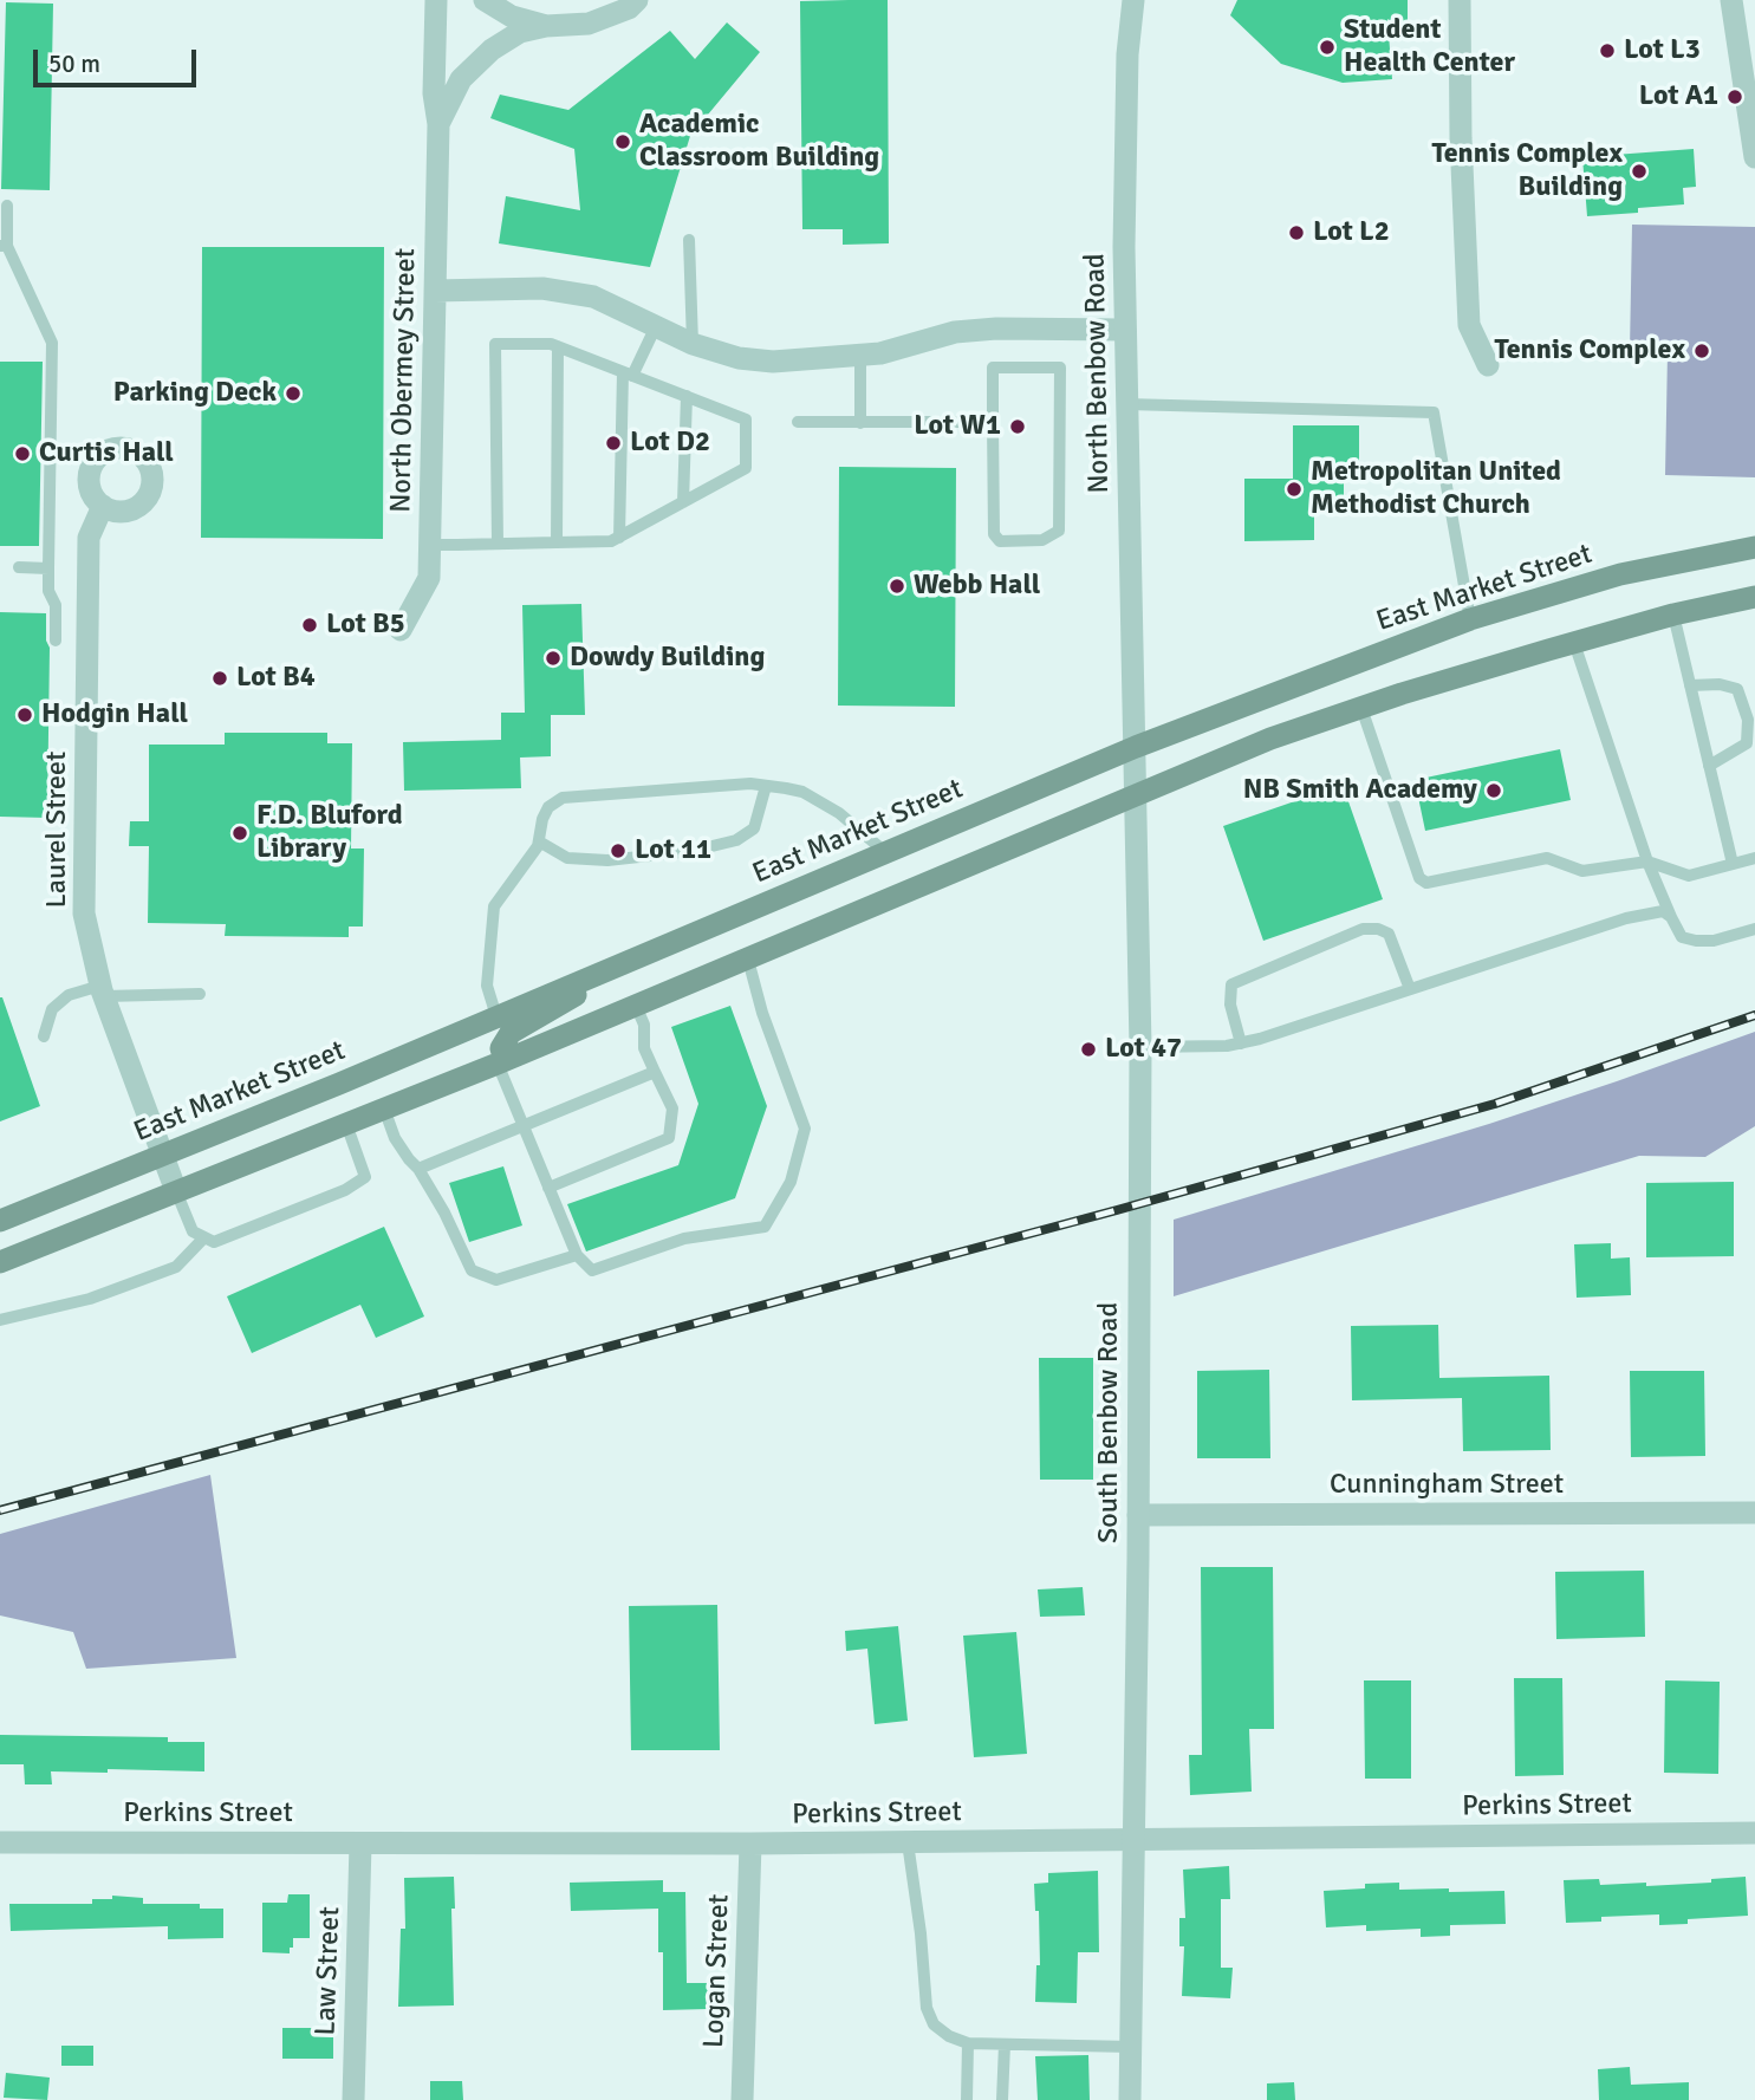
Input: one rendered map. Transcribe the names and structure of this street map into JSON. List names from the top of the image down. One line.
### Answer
{"streets":{"main road":["East Market Street"],"street":["North Benbow Road","North Obermey Street","Laurel Street","South Benbow Road","Cunningham Street","Perkins Street","Law Street","Logan Street"]},"crossings":[["North Benbow Road","East Market Street"],["North Benbow Road","South Benbow Road"],["East Market Street","Laurel Street"],["East Market Street","South Benbow Road"],["South Benbow Road","Cunningham Street"],["South Benbow Road","Perkins Street"],["Perkins Street","Law Street"],["Perkins Street","Logan Street"]],"places":["Student Health Center","Lot L3","Lot A1","Academic Classroom Building","Tennis Complex Building","Lot L2","Tennis Complex","Parking Deck","Lot W1","Lot D2","Curtis Hall","Metropolitan United Methodist Church","Webb Hall","Lot B5","Dowdy Building","Lot B4","Hodgin Hall","NB Smith Academy","F.D. Bluford Library","Lot 11","Lot 47"],"scale_bar":"50 m"}
